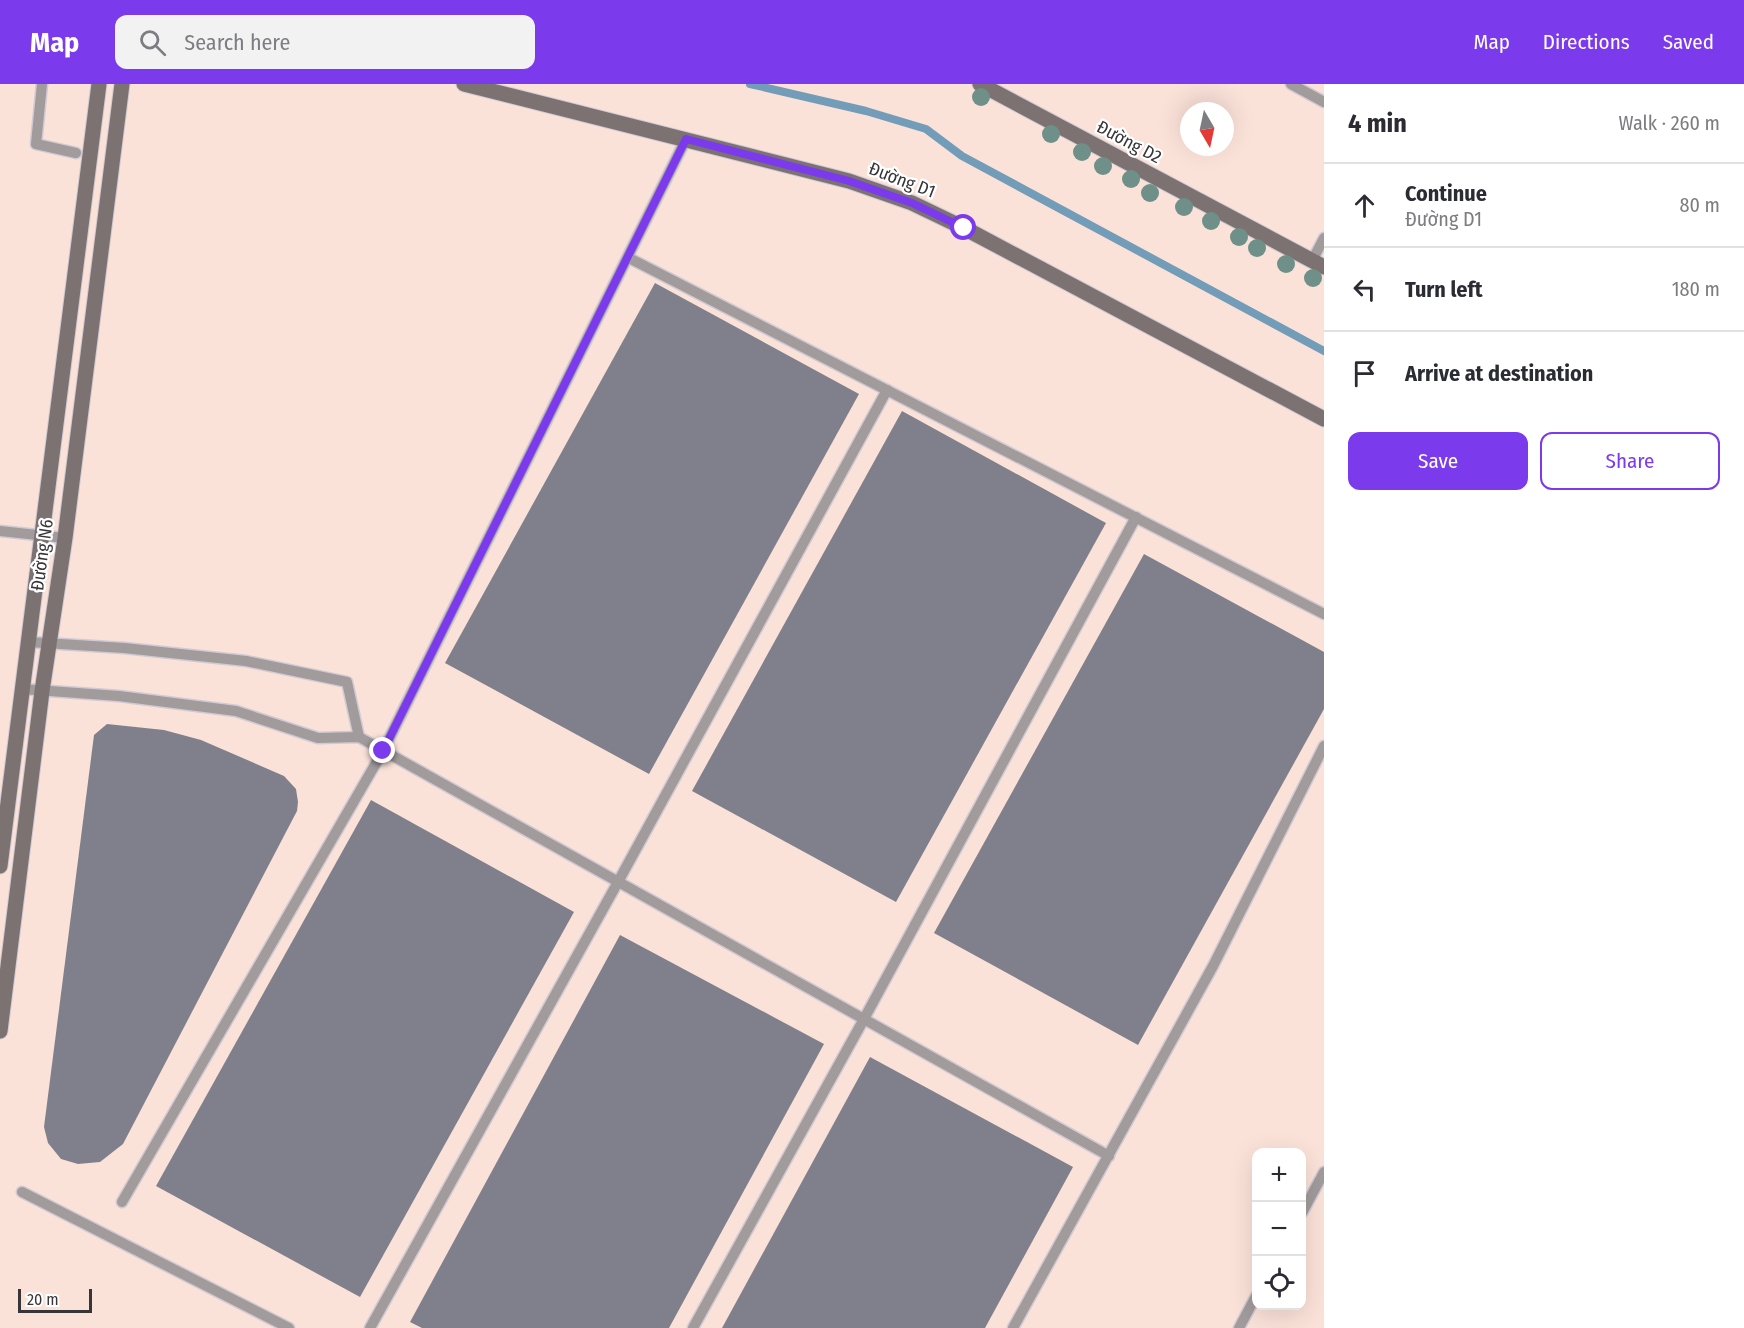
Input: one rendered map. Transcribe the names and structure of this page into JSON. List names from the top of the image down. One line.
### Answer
{"streets":{"street":["Đường D2","Đường D1","Đường N6"]},"scale_bar":"20 m","north":"bottom","page":{"header":"Map","search":"Search here","nav":["Map","Directions","Saved"],"heading":["4 min","Walk · 260 m"],"list":[["Continue","Đường D1","80 m"],["Turn left","180 m"],"Arrive at destination"],"buttons":["Save","Share"],"map_buttons":["+","−"],"scale":"20 m"}}
